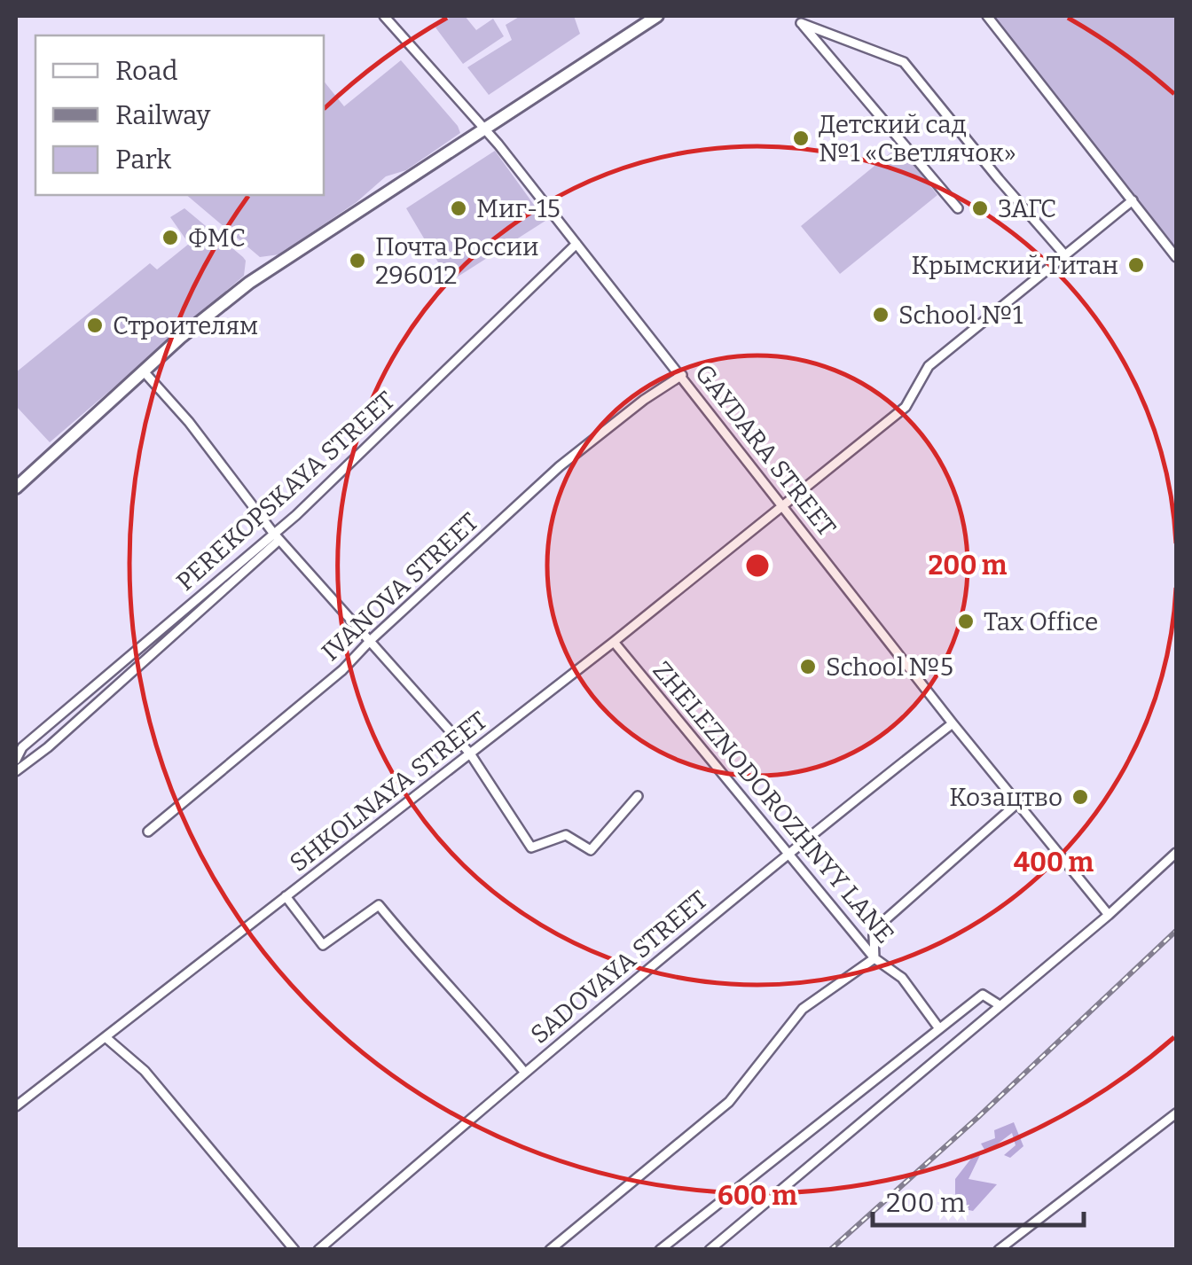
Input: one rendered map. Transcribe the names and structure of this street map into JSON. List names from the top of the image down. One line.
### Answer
{"streets":{"street":["GAYDARA STREET","PEREKOPSKAYA STREET","IVANOVA STREET","SHKOLNAYA STREET","ZHELEZNODOROZHNYY LANE","SADOVAYA STREET"]},"crossings":[["GAYDARA STREET","PEREKOPSKAYA STREET"],["GAYDARA STREET","IVANOVA STREET"],["GAYDARA STREET","SHKOLNAYA STREET"],["GAYDARA STREET","SADOVAYA STREET"],["SHKOLNAYA STREET","ZHELEZNODOROZHNYY LANE"],["ZHELEZNODOROZHNYY LANE","SADOVAYA STREET"]],"places":["Детский сад №1 «Светлячок»","Миг-15","ЗАГС","ФМС","Почта России 296012","Крымский Титан","School №1","Строителям","Tax Office","School №5","Козацтво"],"legend":["Road","Railway","Park"],"scale_bar":"200 m","rings":["200 m","400 m","600 m"]}
